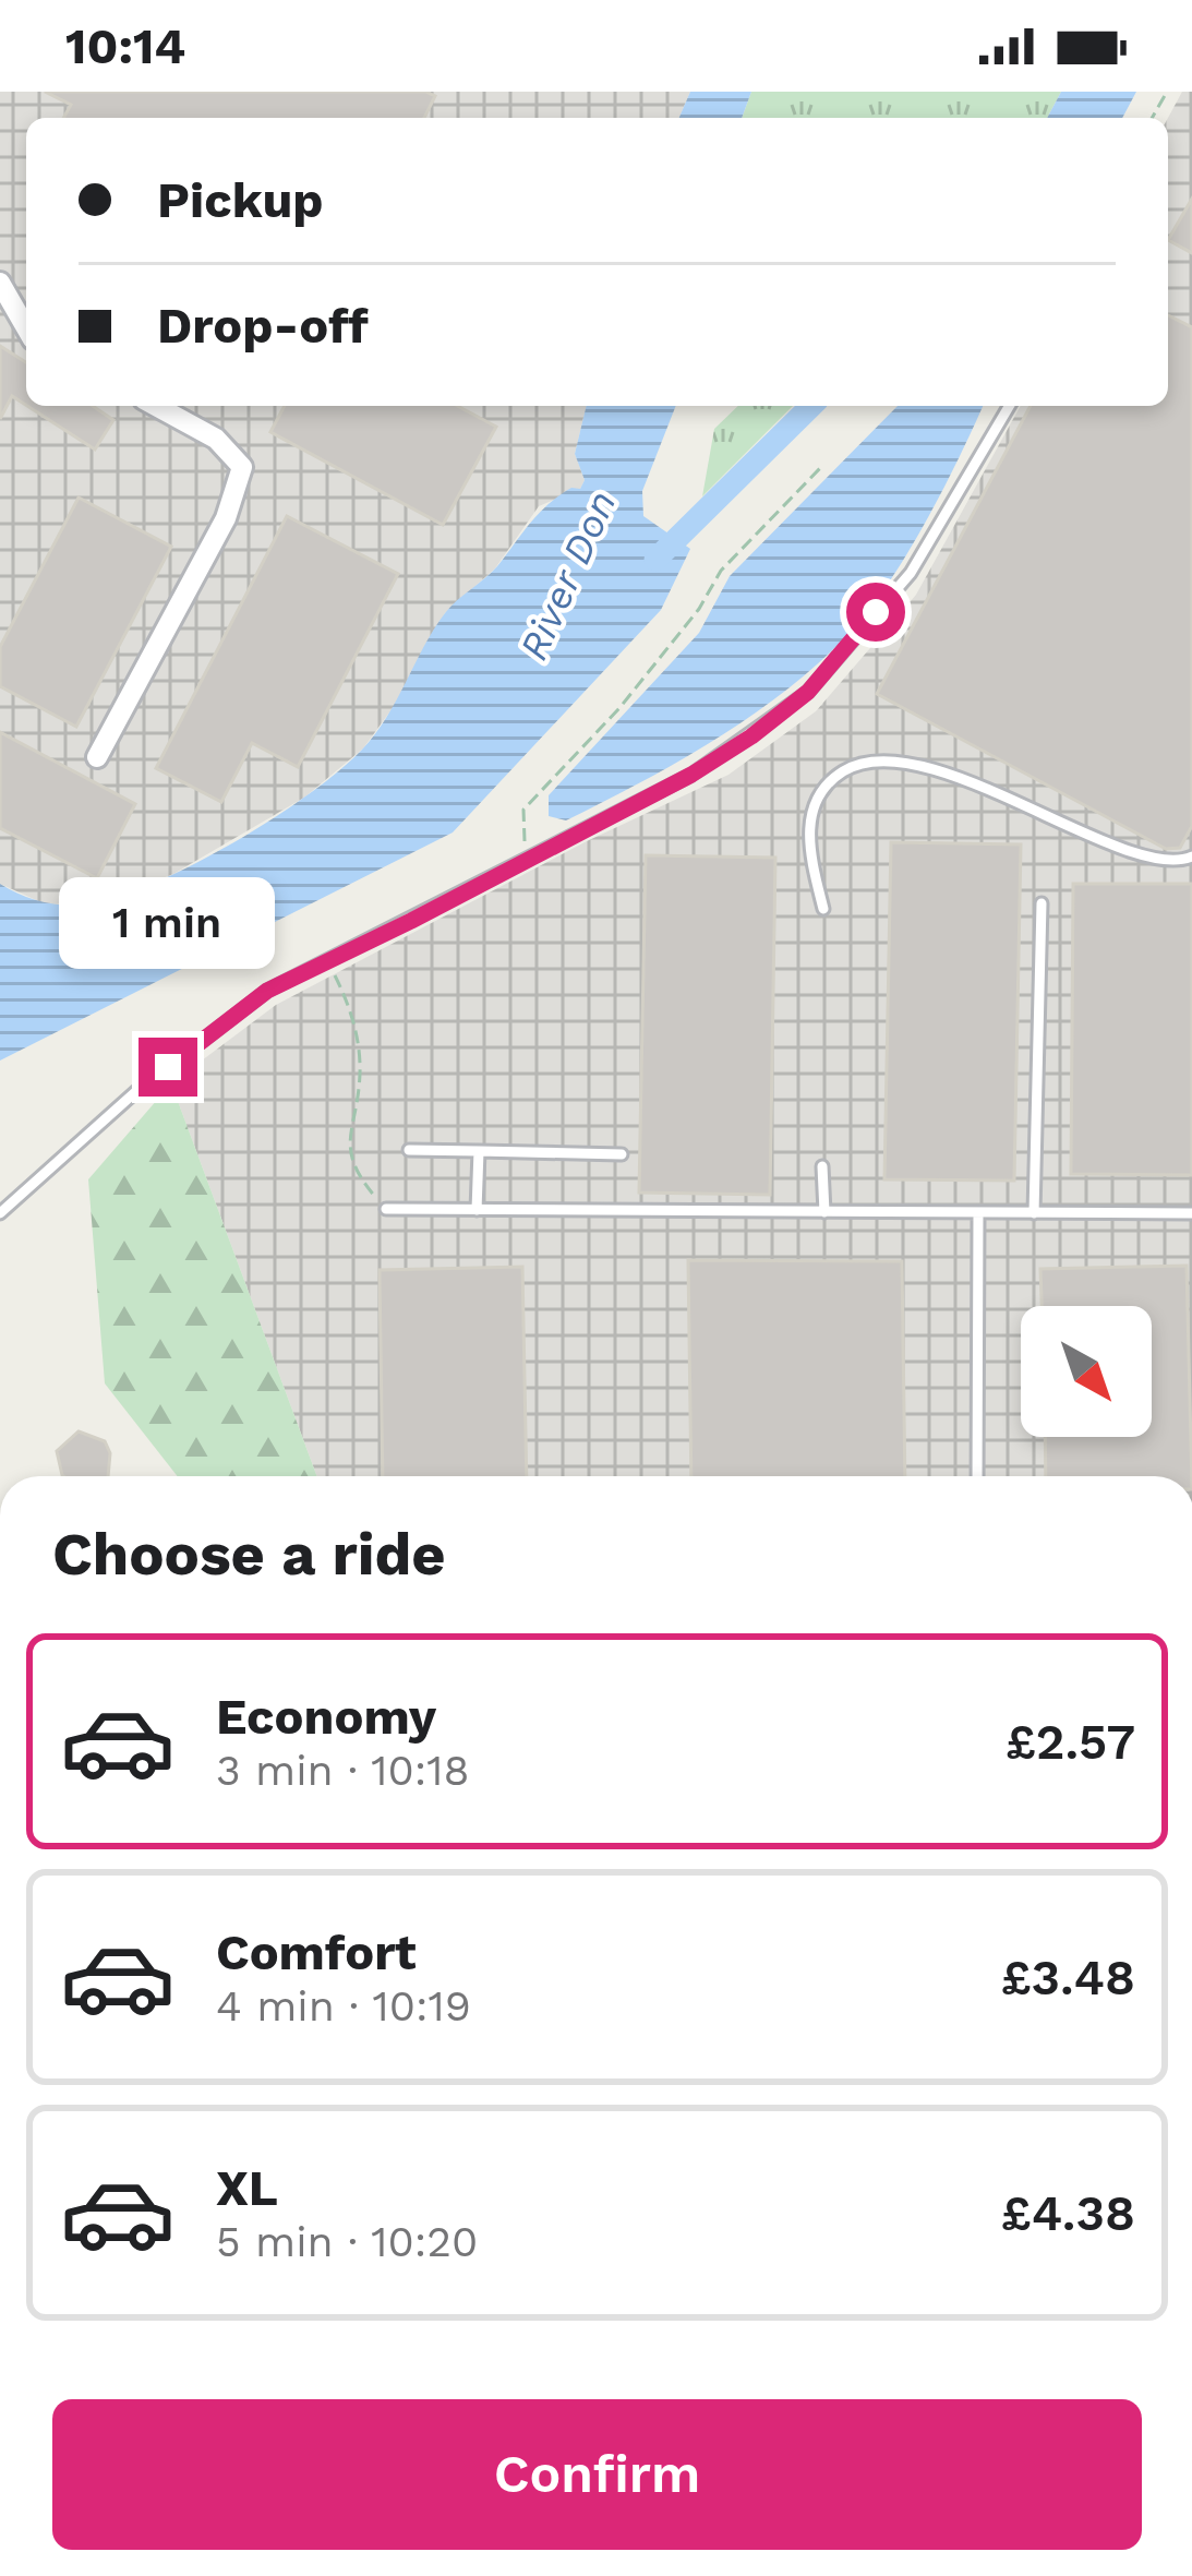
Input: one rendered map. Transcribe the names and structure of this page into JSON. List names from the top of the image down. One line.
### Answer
{"water":["River Don"],"north":"bottom right","page":{"status":"10:14","banner":["Pickup","Drop-off"],"bubble":"1 min","heading":"Choose a ride","list":[{"name":"Economy","note":"3 min · 10:18","value":"£2.57"},{"name":"Comfort","note":"4 min · 10:19","value":"£3.48"},{"name":"XL","note":"5 min · 10:20","value":"£4.38"}],"buttons":"Confirm"}}
